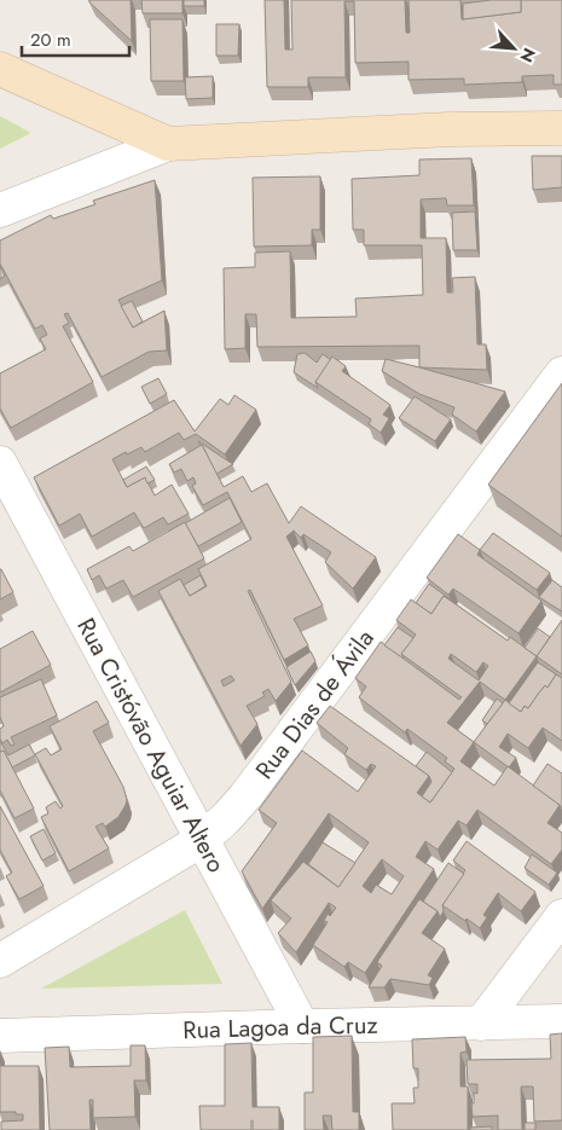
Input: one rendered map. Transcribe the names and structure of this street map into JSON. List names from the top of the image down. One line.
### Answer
{"streets":{"street":["Rua Dias de Ávila","Rua Cristóvão Aguiar Altero","Rua Lagoa da Cruz"]},"crossings":[["Rua Dias de Ávila","Rua Cristóvão Aguiar Altero"],["Rua Cristóvão Aguiar Altero","Rua Lagoa da Cruz"]],"scale_bar":"20 m","north":"bottom right"}
